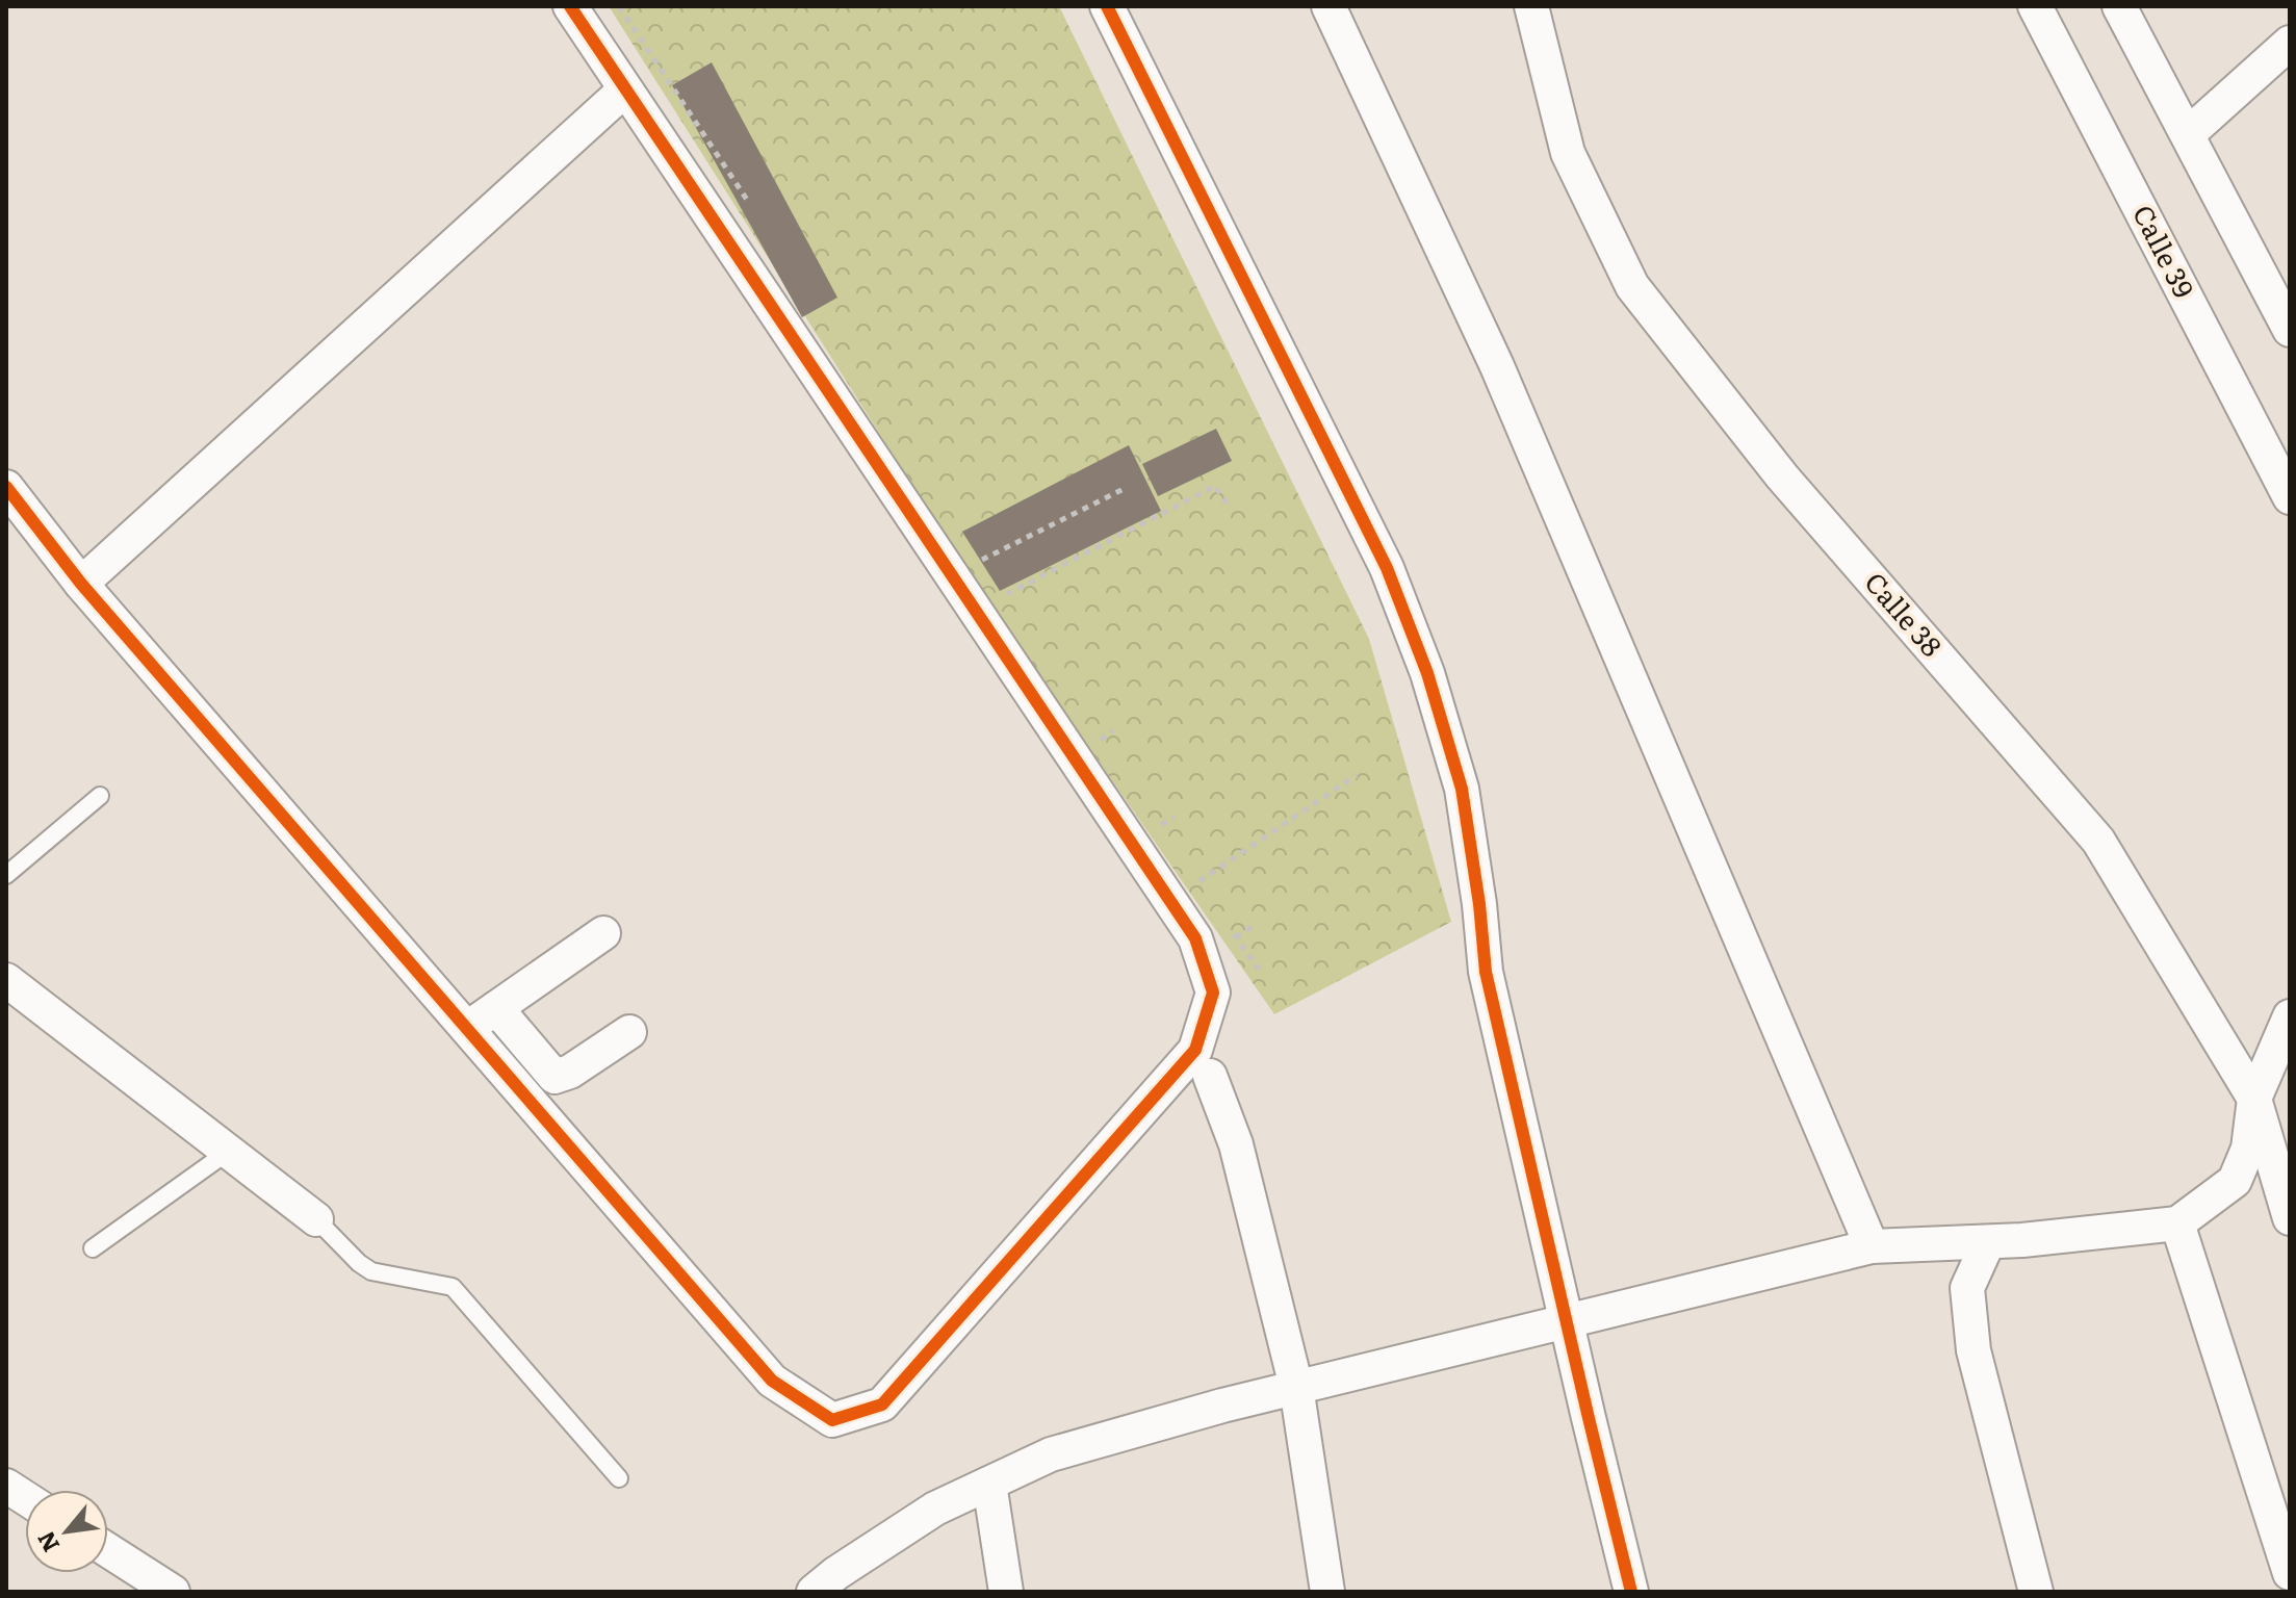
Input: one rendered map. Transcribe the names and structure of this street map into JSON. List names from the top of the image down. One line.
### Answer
{"streets":{"street":["Calle 39","Calle 38"]},"north":"bottom left"}
